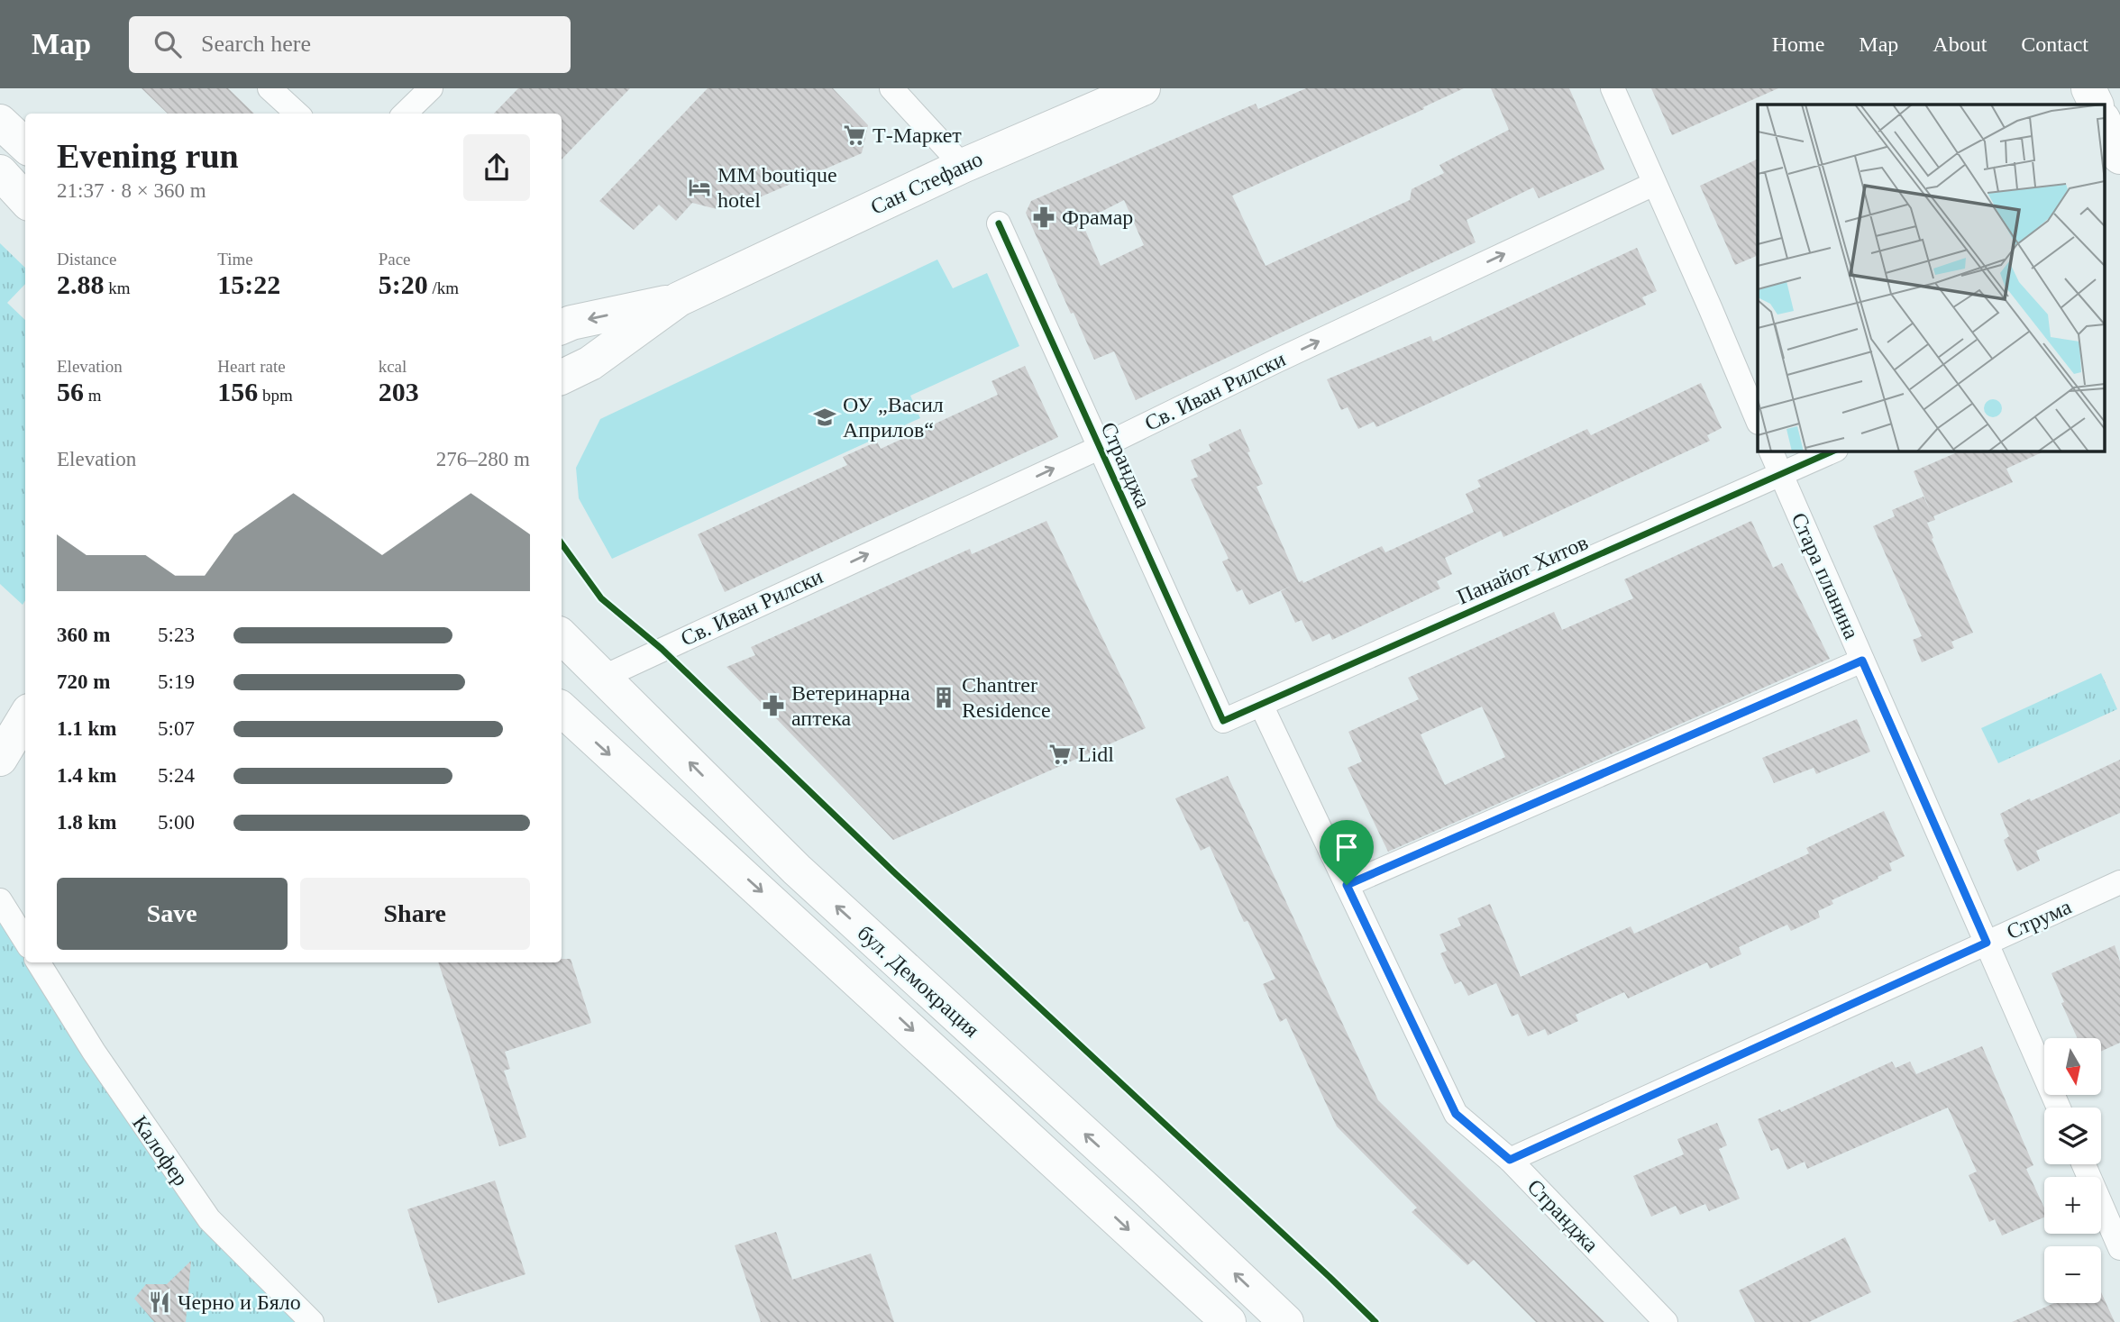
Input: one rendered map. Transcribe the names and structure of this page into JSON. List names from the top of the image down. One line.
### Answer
{"streets":{"main road":["Сан Стефано","бул. Демокрация"],"street":["Св. Иван Рилски","Странджа","Панайот Хитов","Стара планина","Струма","Калофер"]},"crossings":[["Св. Иван Рилски","Странджа"],["Св. Иван Рилски","бул. Демокрация"],["Странджа","Панайот Хитов"],["Странджа","Струма"],["Панайот Хитов","Стара планина"],["Стара планина","Струма"]],"one_way":["Св. Иван Рилски"],"places":{"supermarket":["Т-Маркет","Lidl"],"hotel":["MM boutique hotel"],"pharmacy":["Фрамар","Ветеринарна аптека"],"school or university":["ОУ „Васил Априлов“"],"building":["Chantrer Residence"],"restaurant":["Черно и Бяло"]},"north":"bottom","page":{"header":"Map","search":"Search here","nav":["Home","Map","About","Contact"],"heading":["Evening run","21:37 · 8 × 360 m"],"stats":[["Distance","2.88 km"],["Time","15:22"],["Pace","5:20 /km"],["Elevation","56 m"],["Heart rate","156 bpm"],["kcal","203"]],"chart":["Elevation","276–280 m"],"list":[{"name":"360 m","note":"5:23"},{"name":"720 m","note":"5:19"},{"name":"1.1 km","note":"5:07"},{"name":"1.4 km","note":"5:24"},{"name":"1.8 km","note":"5:00"}],"buttons":["Save","Share"],"map_buttons":["+","−"]}}
